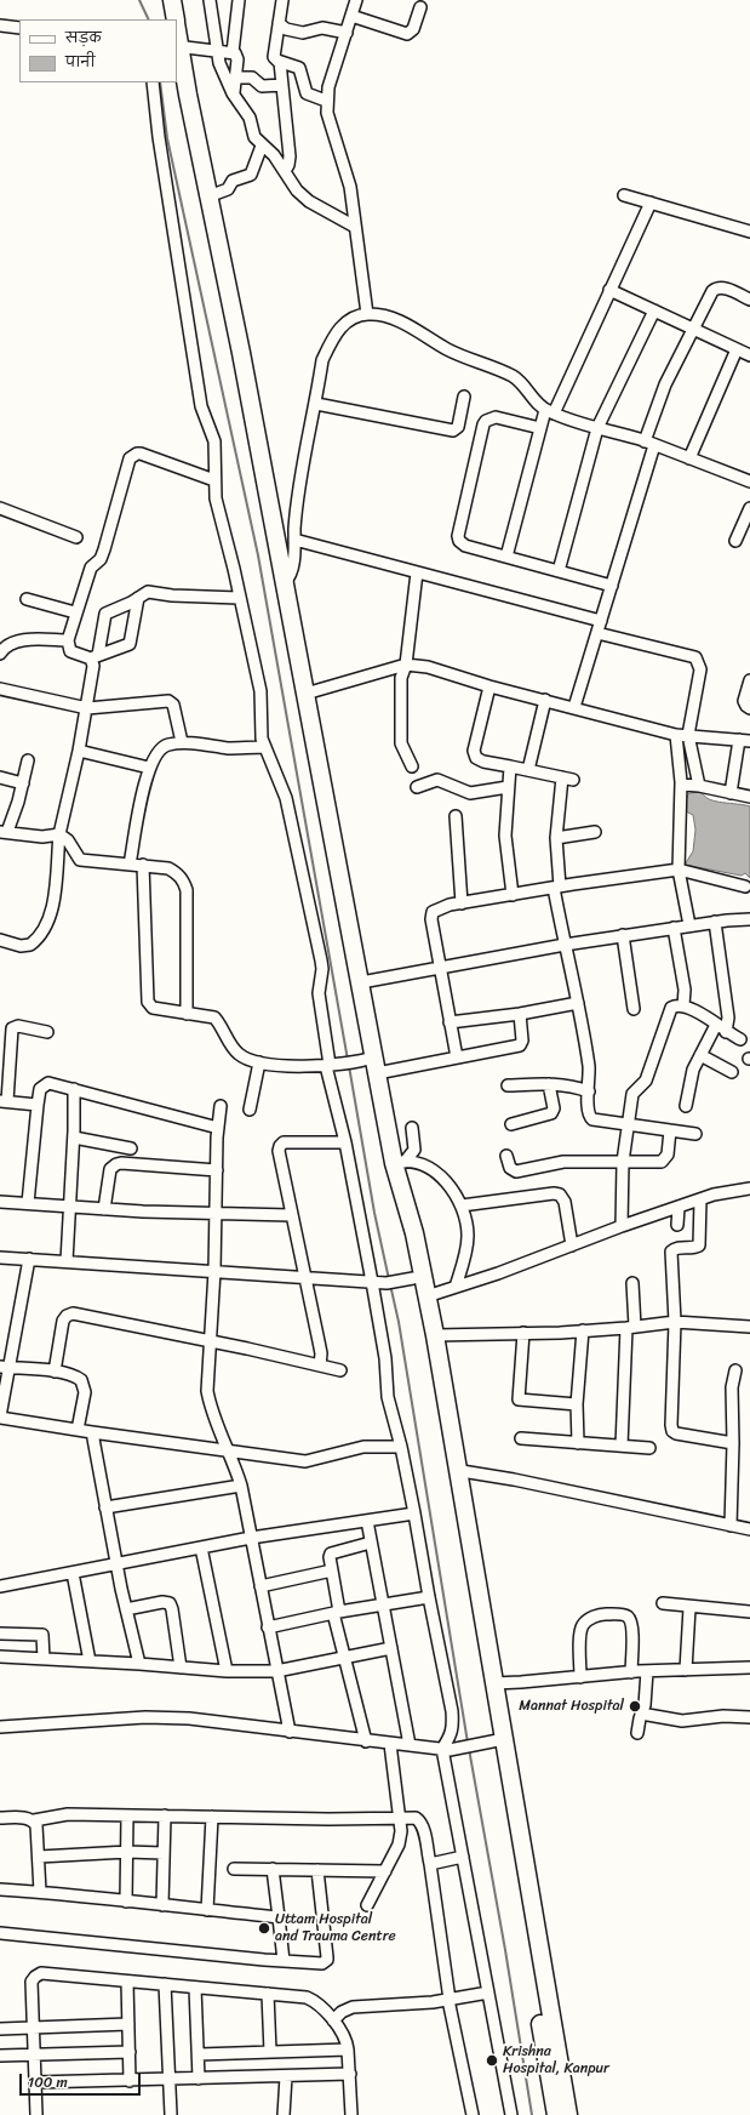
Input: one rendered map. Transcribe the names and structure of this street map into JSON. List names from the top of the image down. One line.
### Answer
{"places":["Mannat Hospital","Uttam Hospital and Trauma Centre","Krishna Hospital, Kanpur"],"legend":["सड़क","पानी"],"scale_bar":"100 m"}
